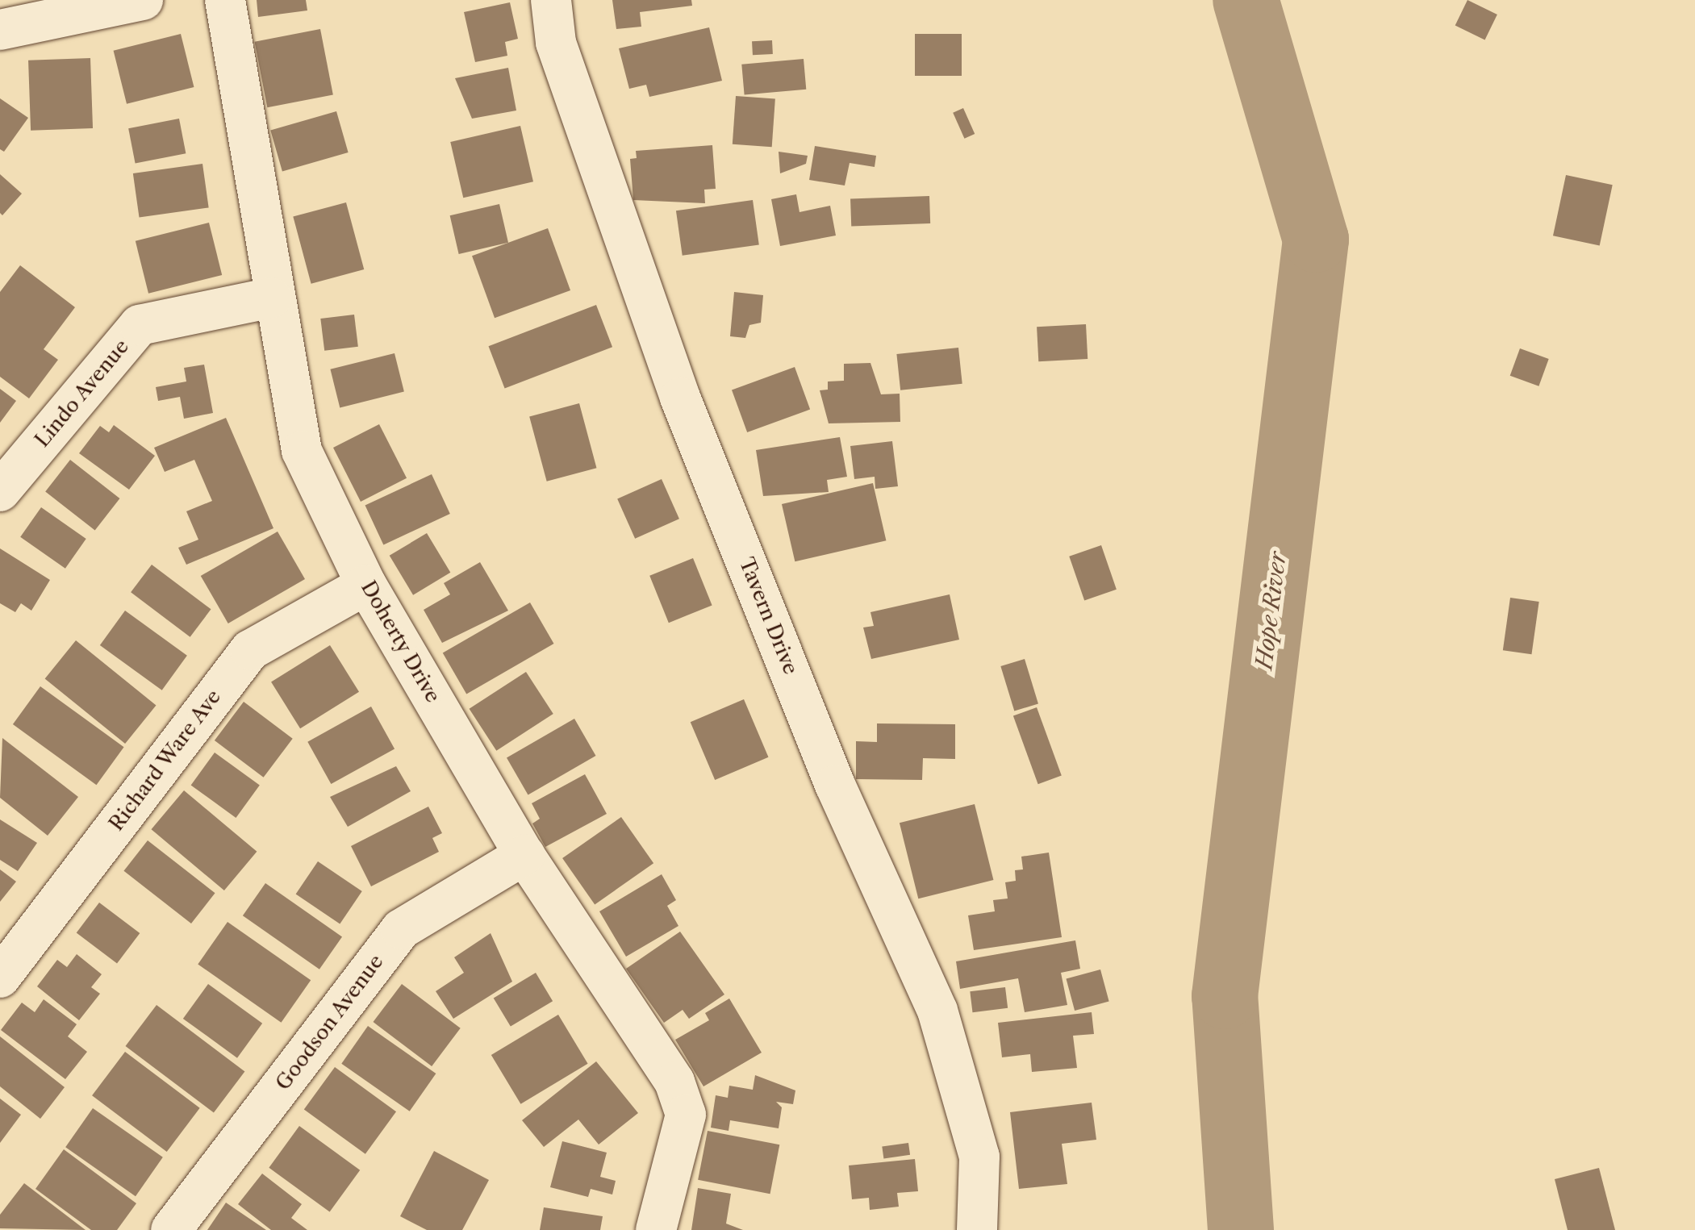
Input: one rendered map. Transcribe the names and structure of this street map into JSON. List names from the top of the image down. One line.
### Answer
{"streets":{"street":["Lindo Avenue","Tavern Drive","Doherty Drive","Richard Ware Ave","Goodson Avenue"]},"crossings":[["Lindo Avenue","Doherty Drive"],["Doherty Drive","Richard Ware Ave"],["Doherty Drive","Goodson Avenue"]],"water":["Hope River"]}
